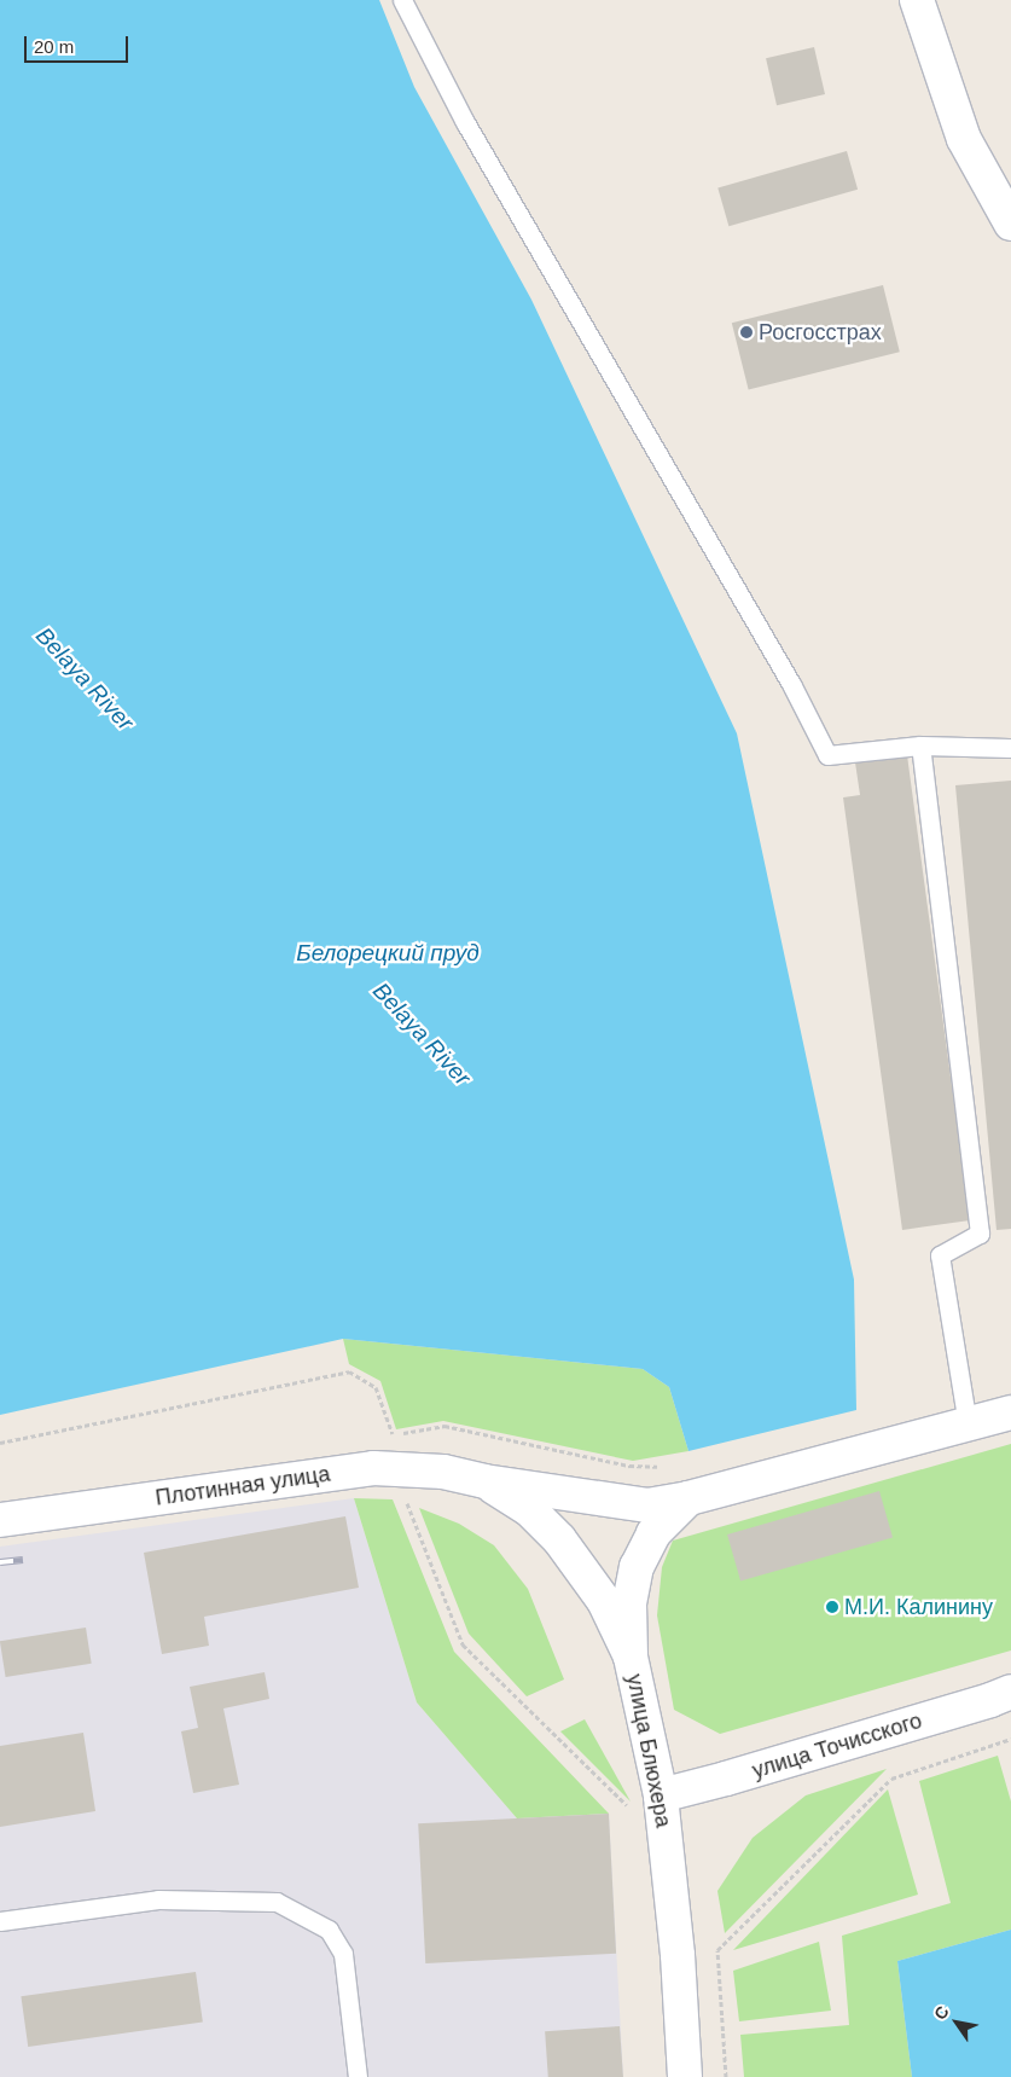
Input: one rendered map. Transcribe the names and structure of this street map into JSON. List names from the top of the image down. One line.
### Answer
{"streets":{"main road":["Плотинная улица","улица Точисского","улица Блюхера"]},"crossings":[["Плотинная улица","улица Блюхера"],["улица Точисского","улица Блюхера"]],"water":["Belaya River","Белорецкий пруд"],"places":["Росгосстрах","М.И. Калинину"],"scale_bar":"20 m","north":"top left"}
